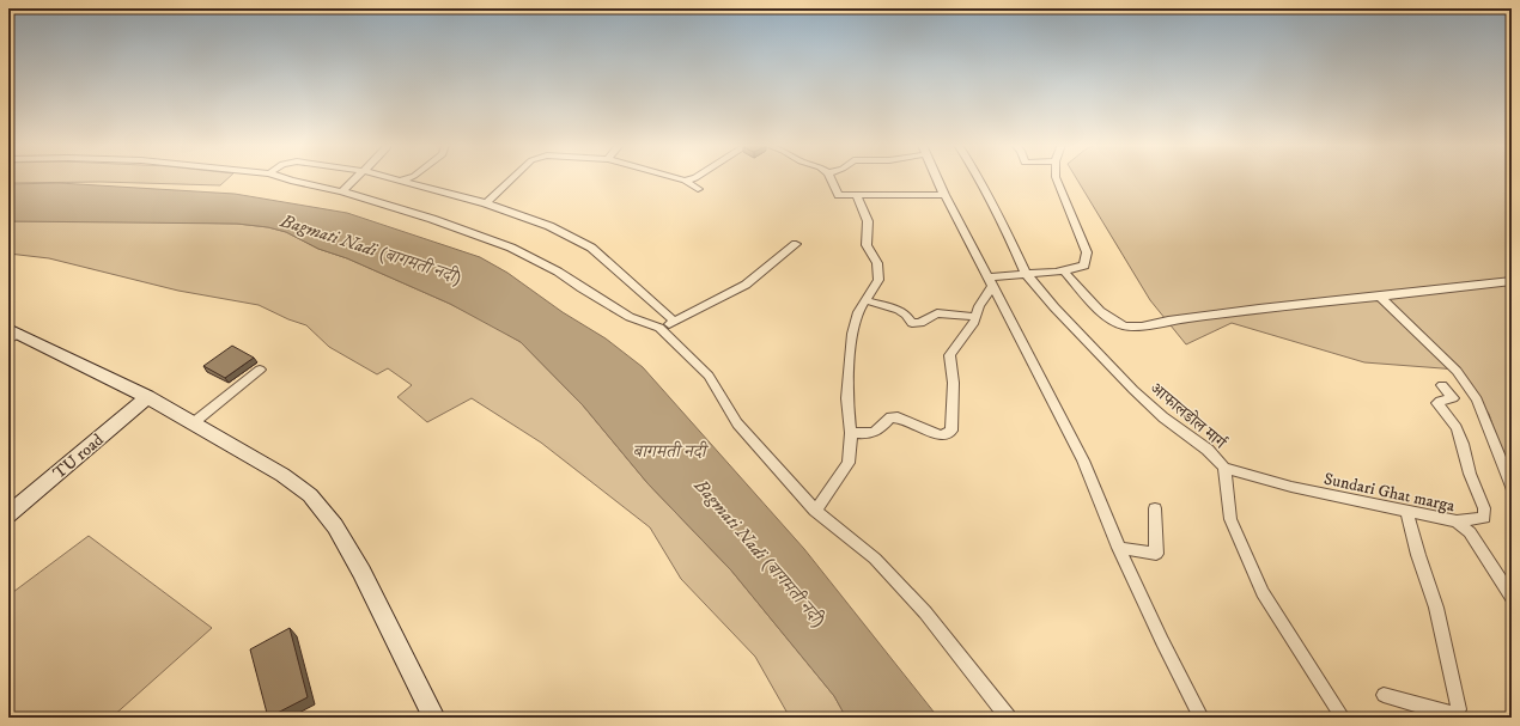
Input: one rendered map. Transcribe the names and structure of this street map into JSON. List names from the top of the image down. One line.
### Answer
{"streets":{"main road":["TU road"],"street":["आफालडोल मार्ग","Sundari Ghat marga"]},"crossings":[["आफालडोल मार्ग","Sundari Ghat marga"]],"water":["Bagmati Nadi (बागमती नदी)","बागमती नदी"]}
